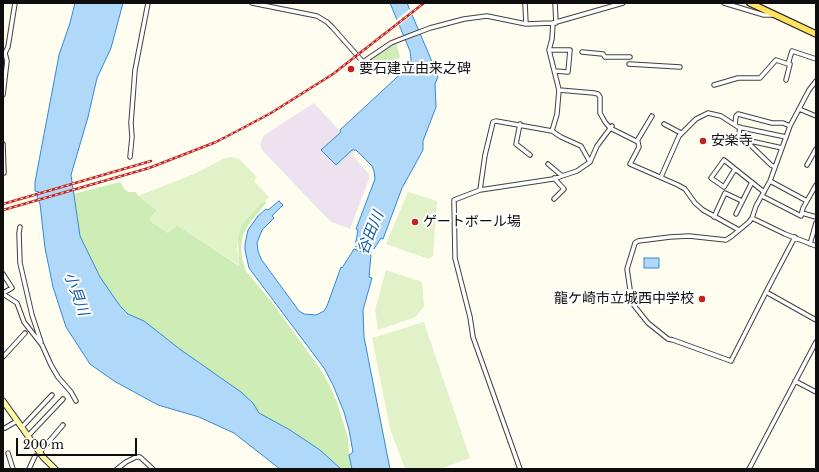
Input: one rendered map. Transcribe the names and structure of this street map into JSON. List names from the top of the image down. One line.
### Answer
{"water":["谷田川","小貝川"],"places":["要石建立由来之碑","安楽寺","ゲートボール場","龍ケ崎市立城西中学校"],"scale_bar":"200 m"}
